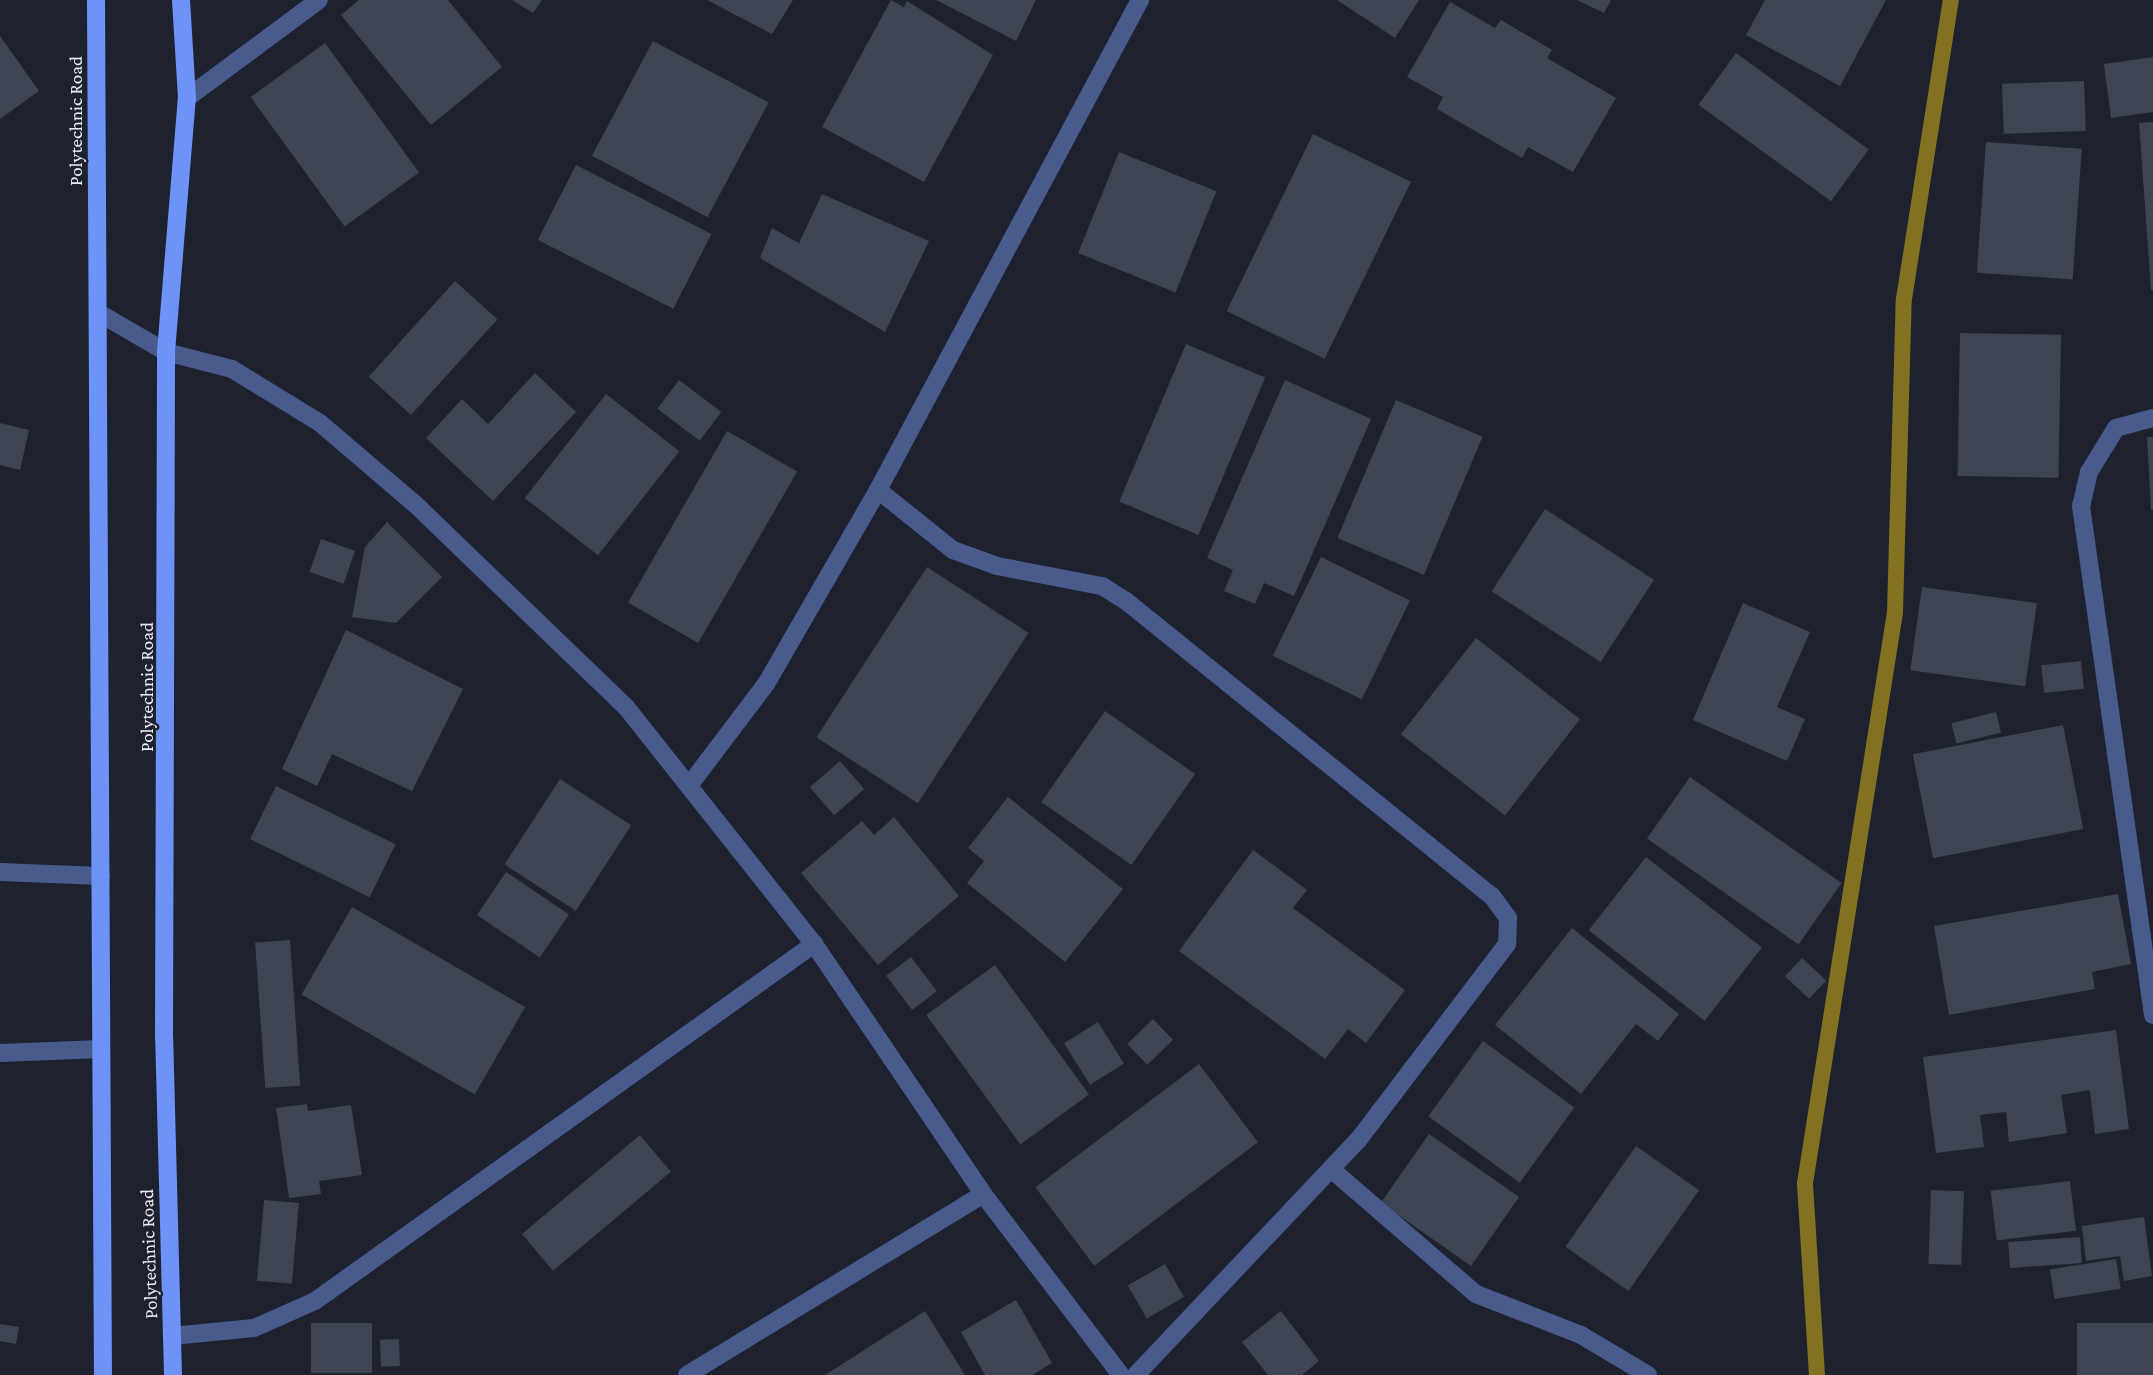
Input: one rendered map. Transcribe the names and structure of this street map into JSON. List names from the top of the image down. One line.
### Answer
{"streets":{"main road":["Polytechnic Road"]}}
